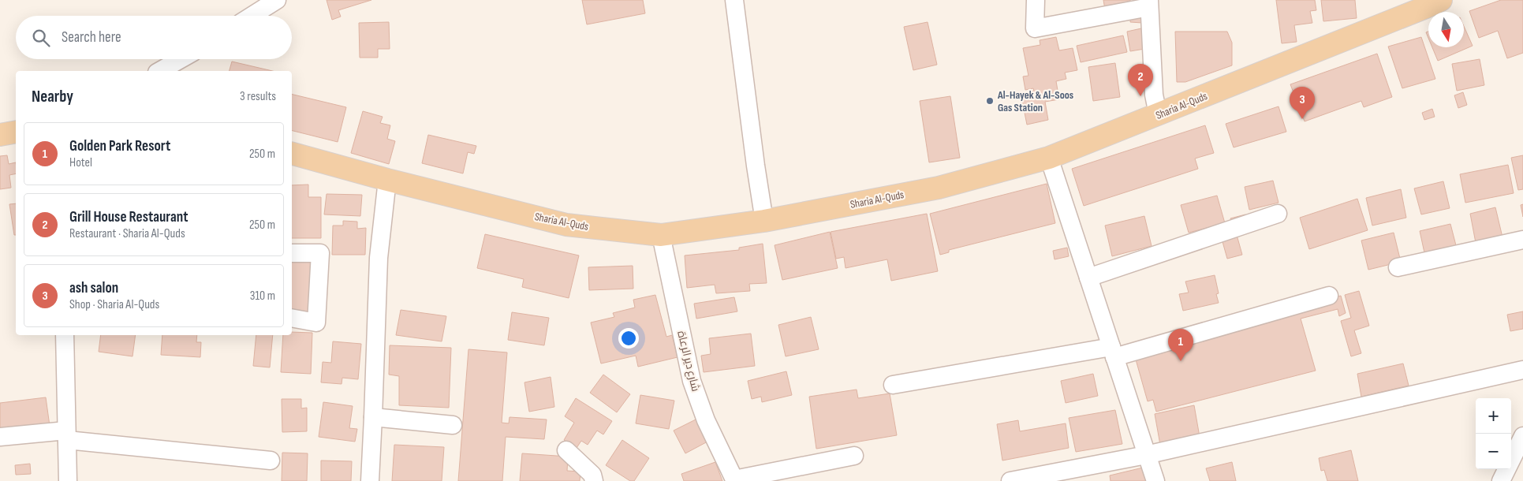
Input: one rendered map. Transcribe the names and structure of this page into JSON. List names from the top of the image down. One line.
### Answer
{"streets":{"main road":["Sharia Al-Quds"],"street":["شارع دير الرعاة"]},"crossings":[["Sharia Al-Quds","شارع دير الرعاة"]],"places":["Al-Hayek & Al-Soos Gas Station"],"north":"bottom","page":{"search":"Search here","pins":["2","3","1"],"heading":["Nearby","3 results"],"list":[{"mark":"1","name":"Golden Park Resort","note":"Hotel","value":"250 m"},{"mark":"2","name":"Grill House Restaurant","note":"Restaurant · Sharia Al-Quds","value":"250 m"},{"mark":"3","name":"ash salon","note":"Shop · Sharia Al-Quds","value":"310 m"}],"map_buttons":["+","−"]}}
